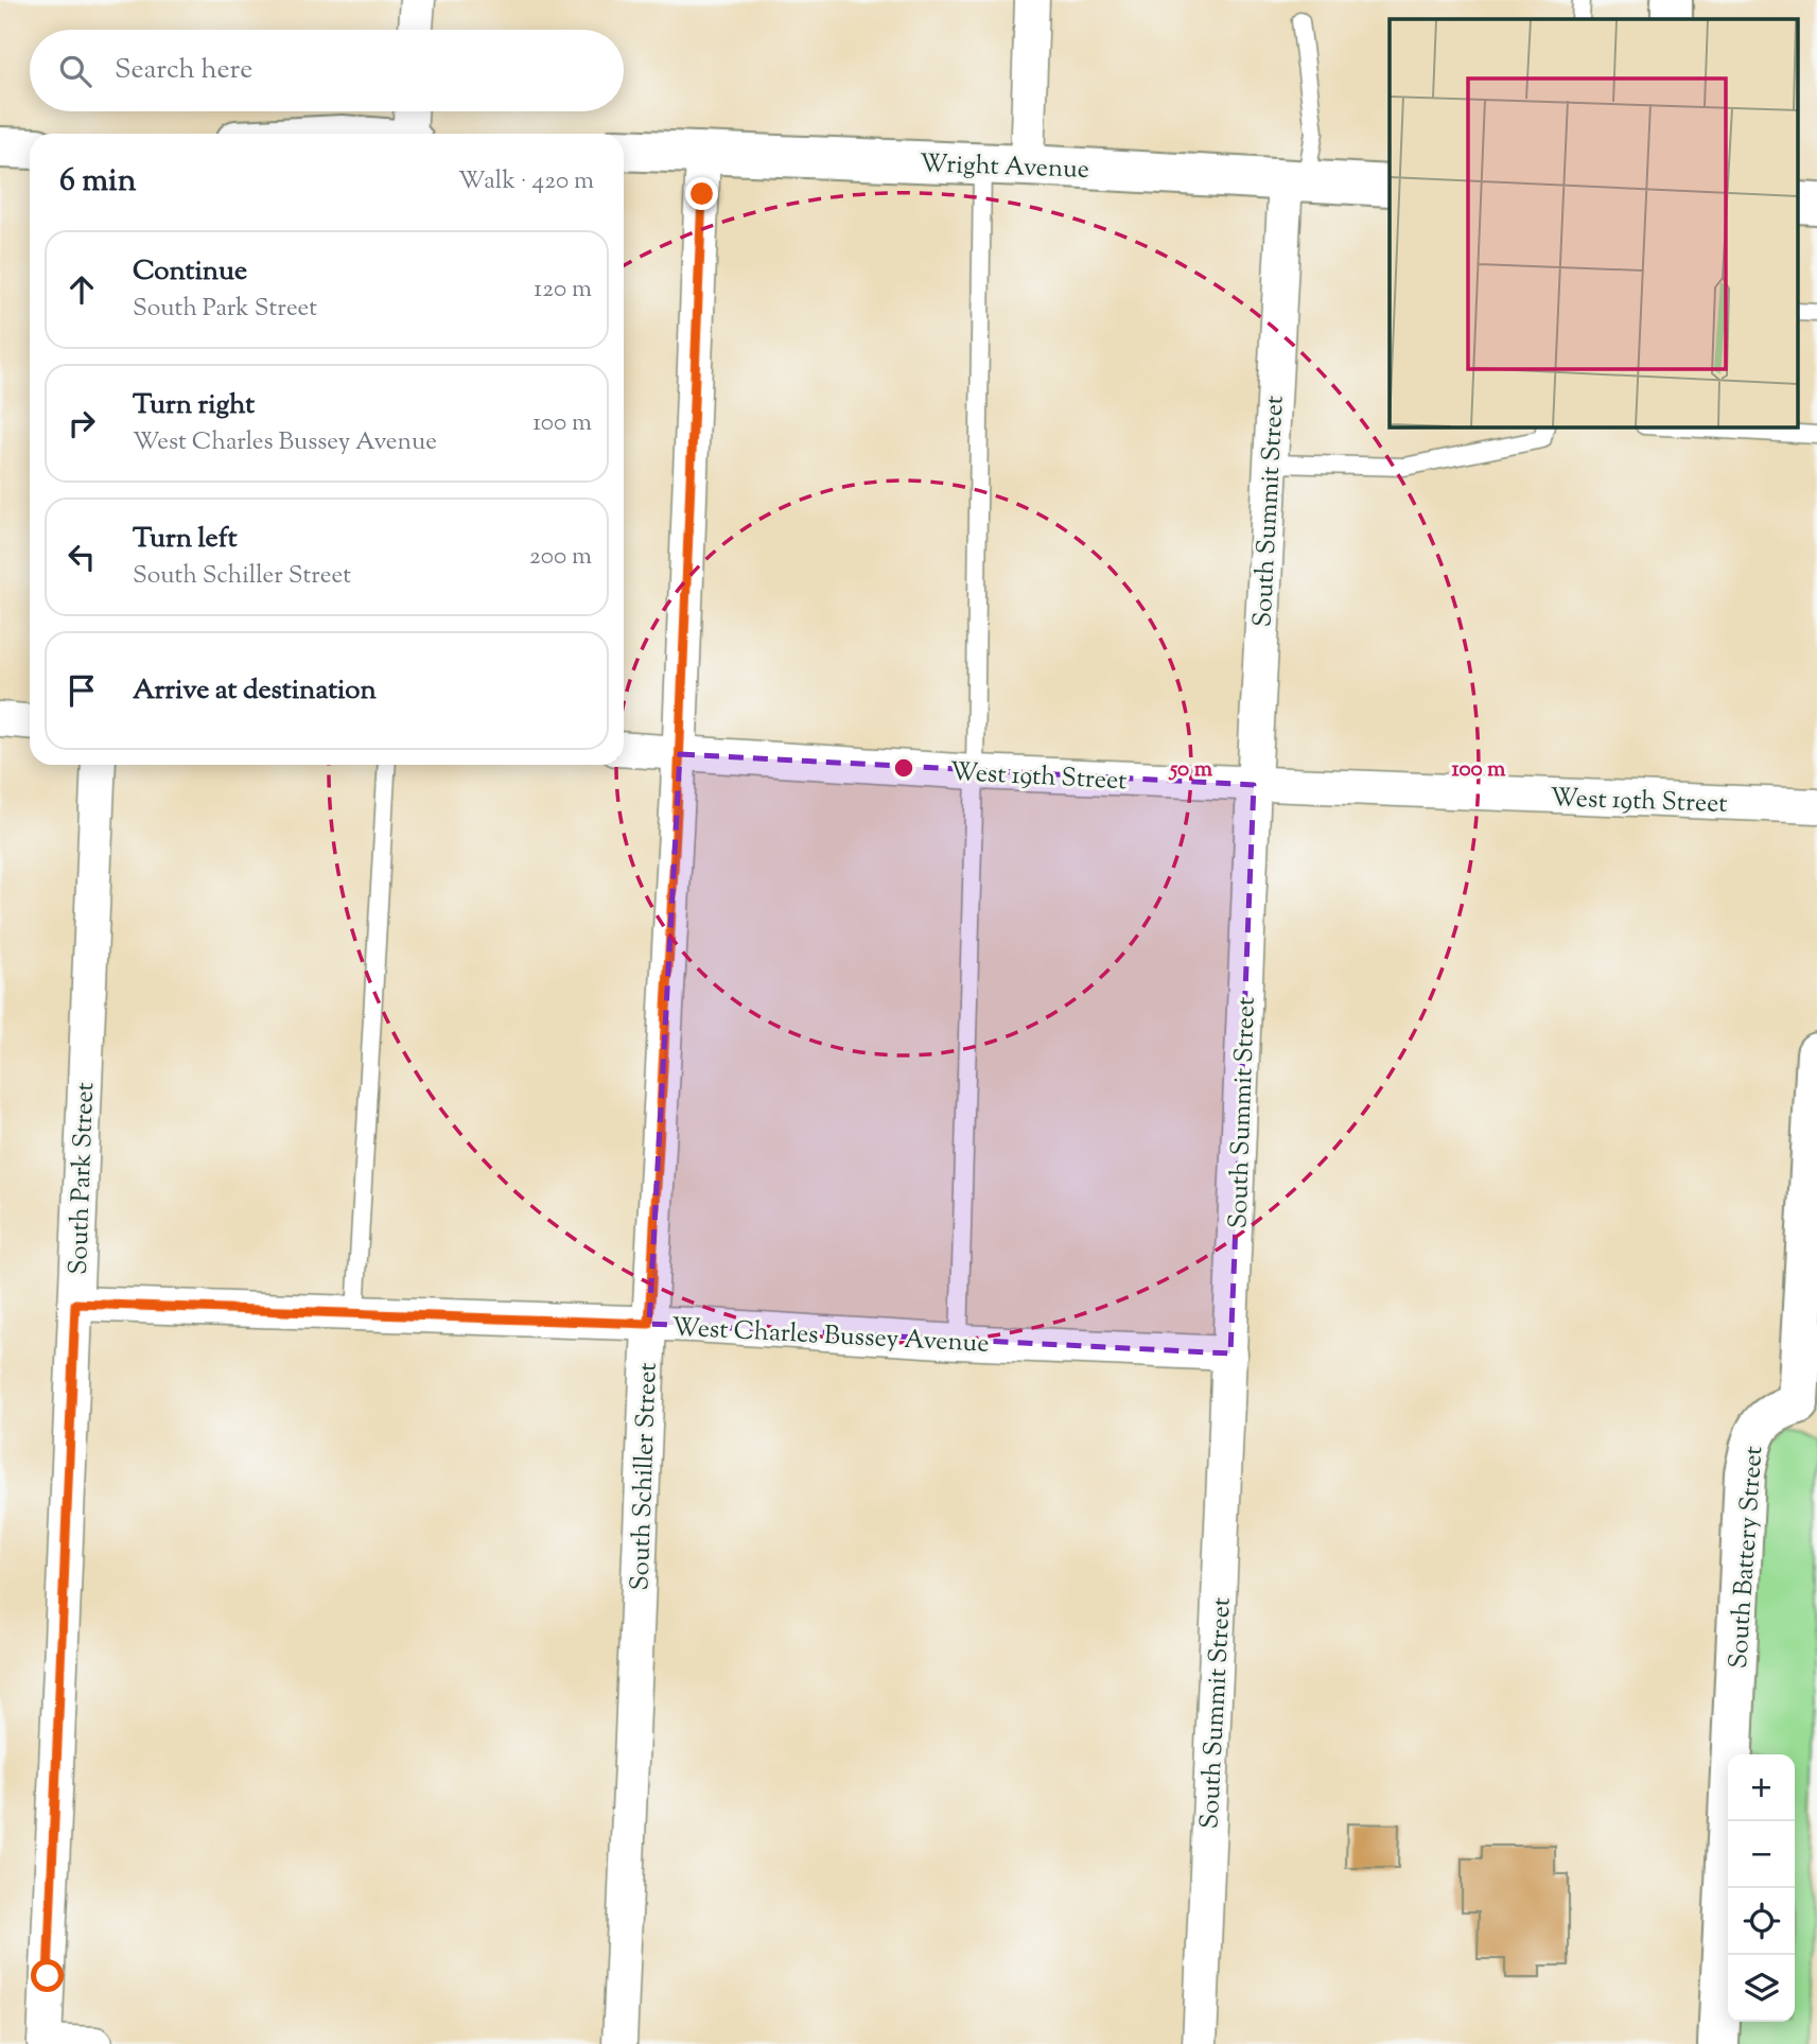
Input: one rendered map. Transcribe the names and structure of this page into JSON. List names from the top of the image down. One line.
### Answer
{"streets":{"street":["Wright Avenue","South Summit Street","West 19th Street","South Park Street","West Charles Bussey Avenue","South Schiller Street","South Battery Street"]},"crossings":[["Wright Avenue","South Summit Street"],["Wright Avenue","South Schiller Street"],["South Summit Street","West 19th Street"],["South Summit Street","West Charles Bussey Avenue"],["West 19th Street","South Schiller Street"],["South Park Street","West Charles Bussey Avenue"],["West Charles Bussey Avenue","South Schiller Street"]],"page":{"search":"Search here","heading":["6 min","Walk · 420 m"],"list":[["Continue","South Park Street","120 m"],["Turn right","West Charles Bussey Avenue","100 m"],["Turn left","South Schiller Street","200 m"],"Arrive at destination"],"map_buttons":["+","−"]},"rings":["50 m","100 m"]}
